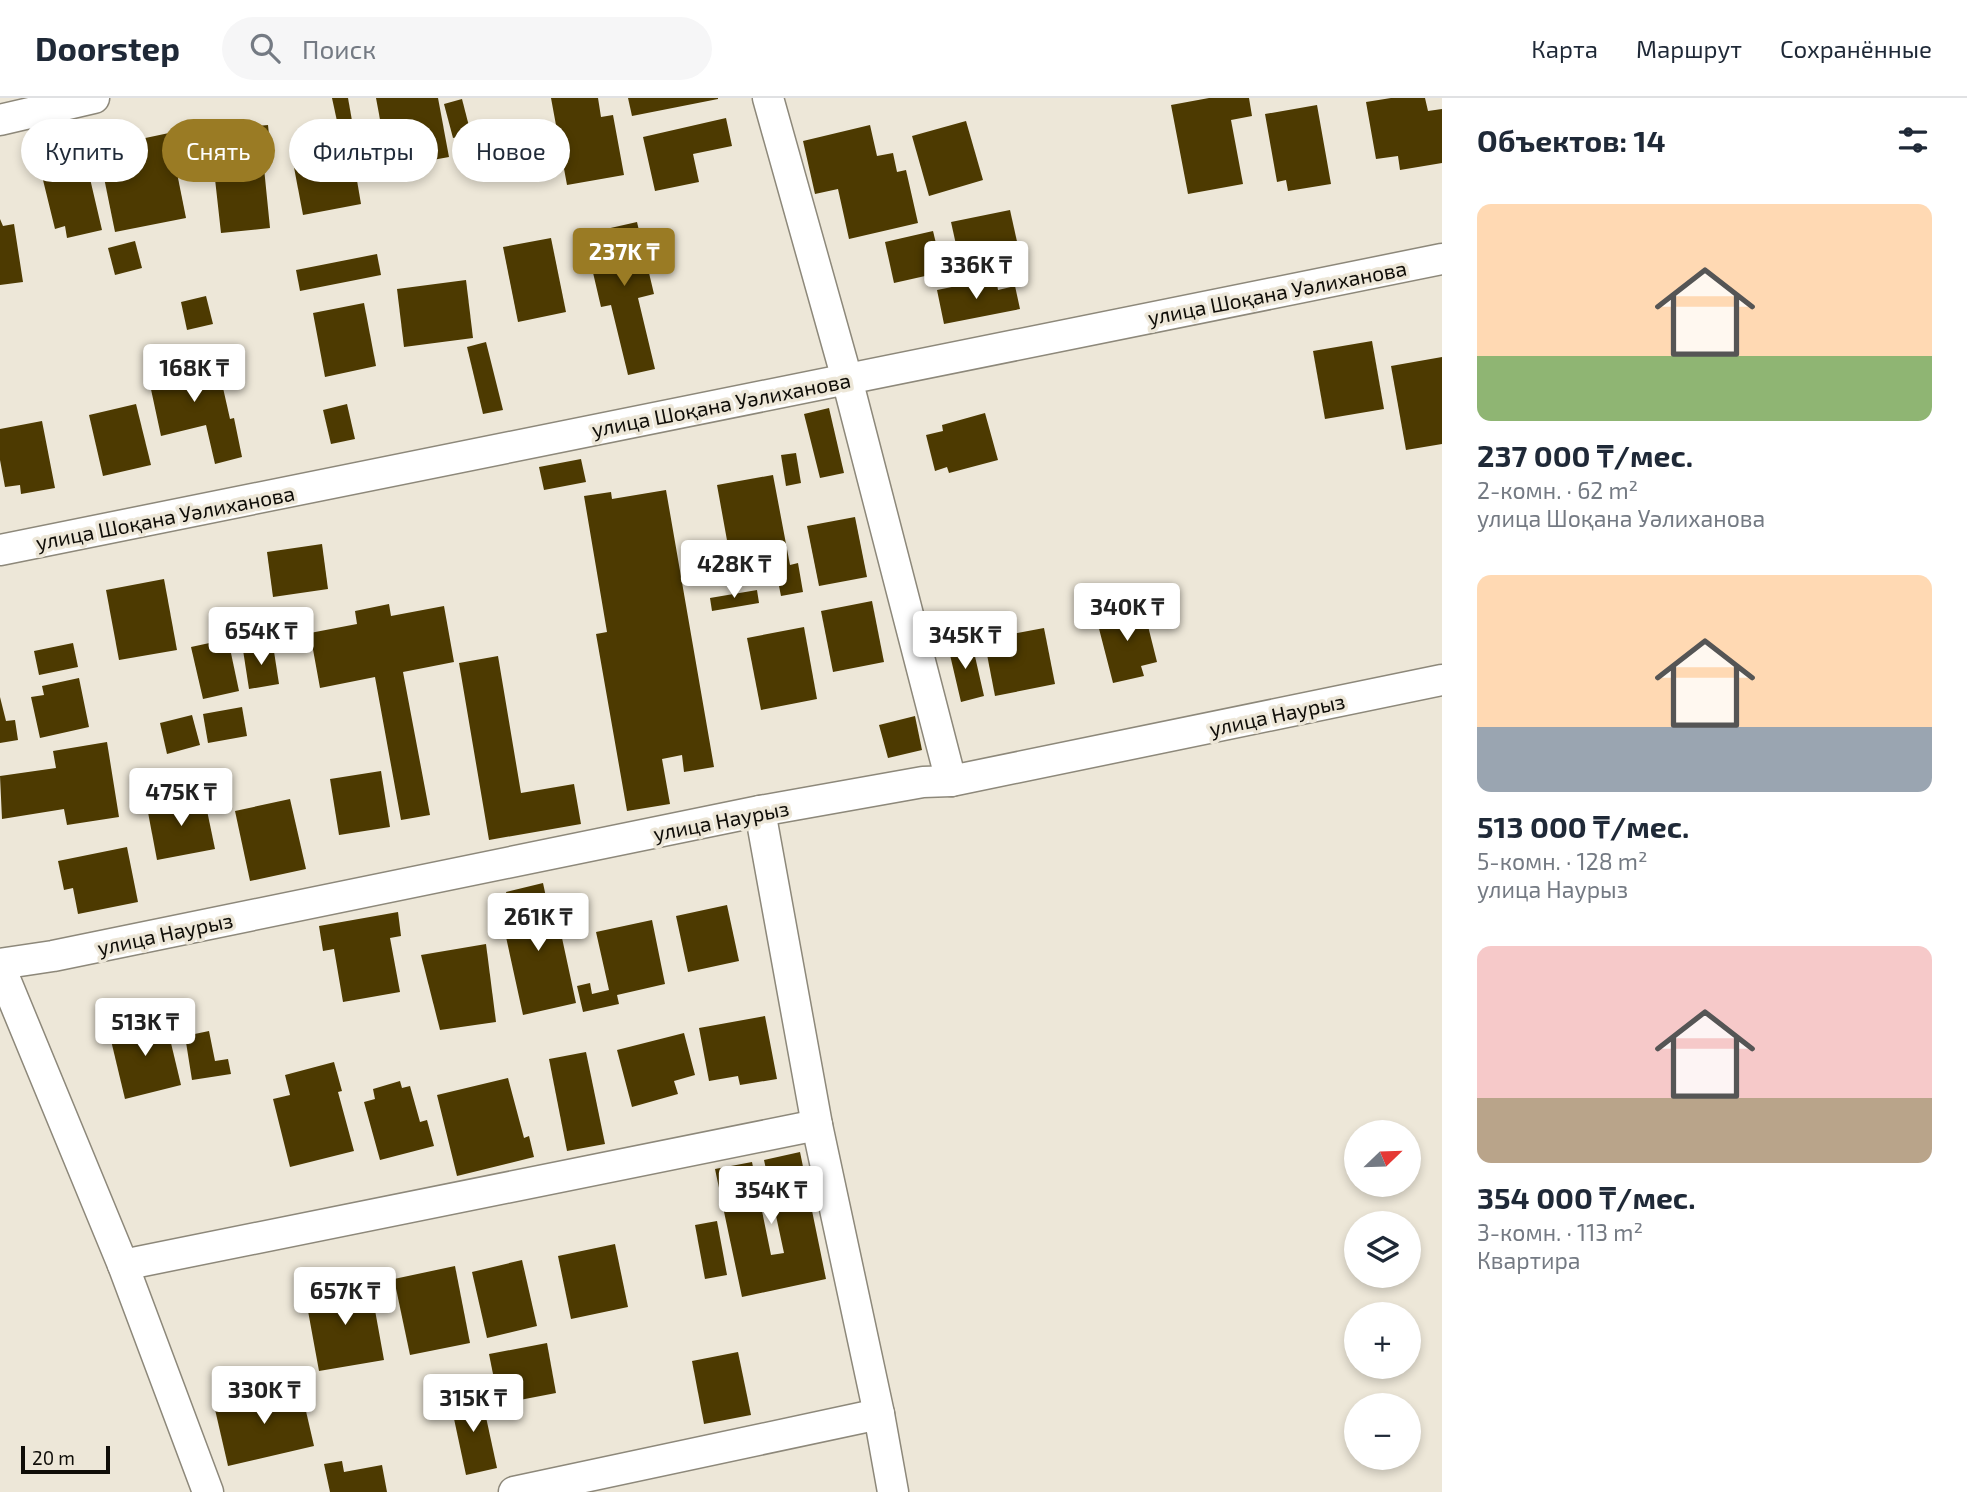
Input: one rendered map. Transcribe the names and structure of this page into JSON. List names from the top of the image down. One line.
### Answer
{"streets":{"street":["улица Шоқана Уәлиханова","улица Наурыз"]},"scale_bar":"20 m","north":"top right","page":{"header":"Doorstep","search":"Поиск","nav":["Карта","Маршрут","Сохранённые"],"heading":"Объектов: 14","chip":["Купить","Снять","Фильтры","Новое"],"list":[{"name":"237 000 ₸/мес.","note":"2-комн. · 62 m² · улица Шоқана Уәлиханова"},{"name":"513 000 ₸/мес.","note":"5-комн. · 128 m² · улица Наурыз"},{"name":"354 000 ₸/мес.","note":"3-комн. · 113 m² · Квартира"}],"price":["237K ₸","336K ₸","168K ₸","428K ₸","340K ₸","654K ₸","345K ₸","475K ₸","261K ₸","513K ₸","354K ₸","657K ₸","330K ₸","315K ₸"],"map_buttons":["+","−"],"scale":"20 m"}}
